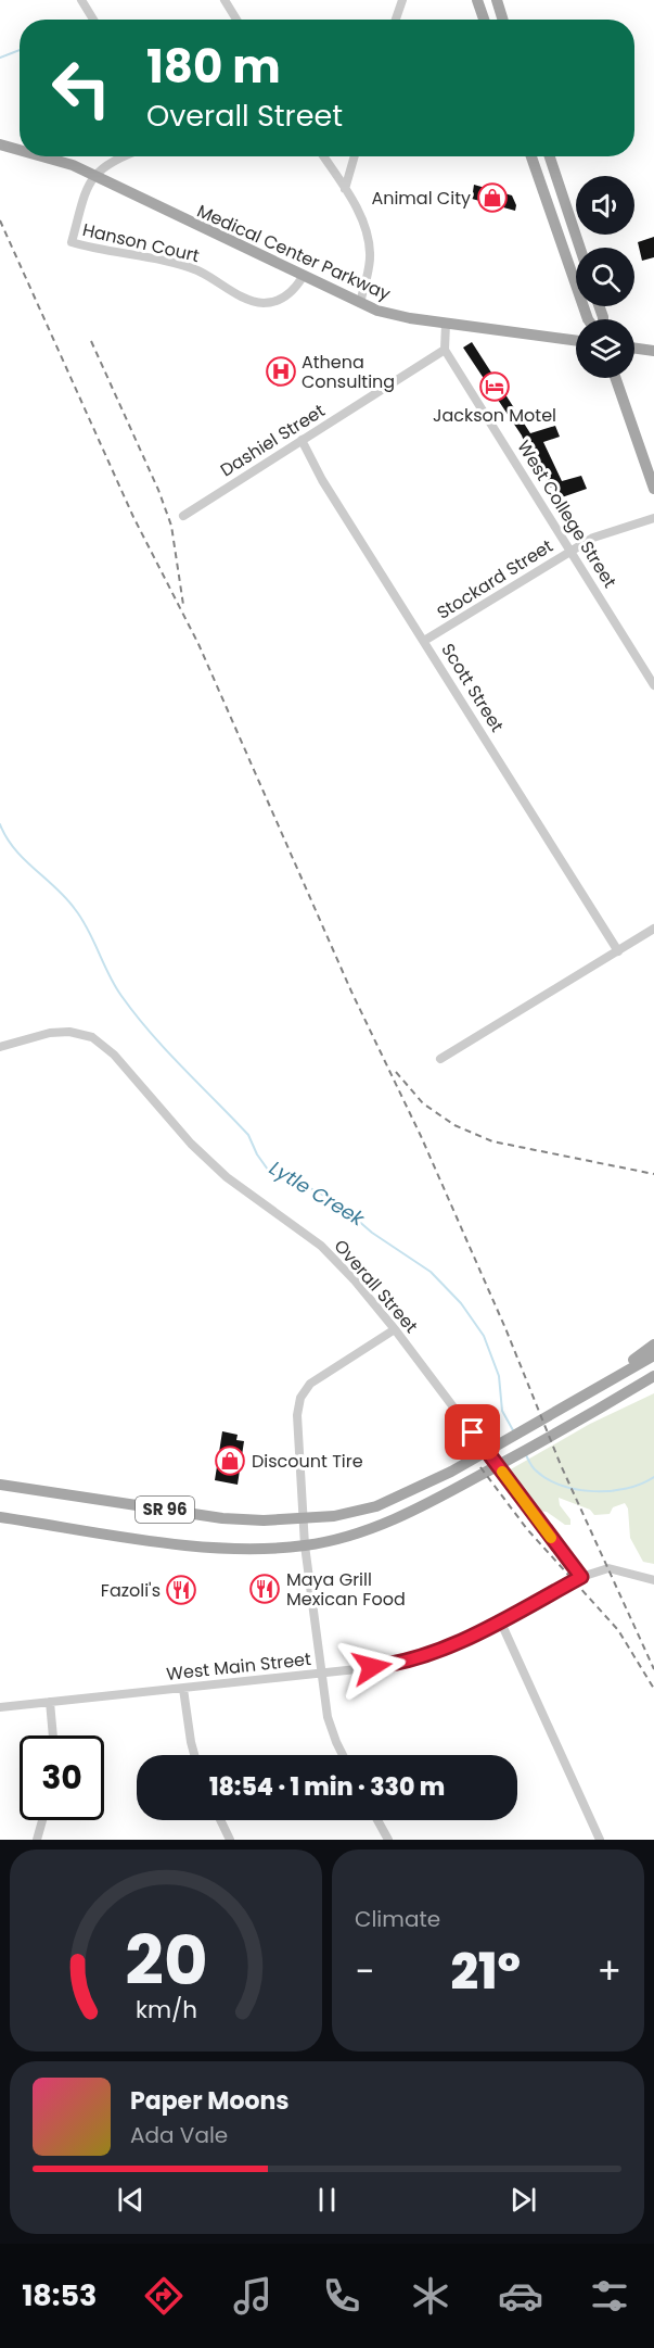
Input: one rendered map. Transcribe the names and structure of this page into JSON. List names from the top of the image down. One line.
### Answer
{"streets":{"main road":["Medical Center Parkway","SR 96"],"street":["Hanson Court","Dashiel Street","West College Street","Stockard Street","Scott Street","Overall Street","West Main Street"]},"crossings":[["Hanson Court","Medical Center Parkway"],["Dashiel Street","West College Street"],["Dashiel Street","Scott Street"],["West College Street","Stockard Street"],["Stockard Street","Scott Street"],["Overall Street","West Main Street"]],"water":["Lytle Creek"],"places":{"shop":["Animal City","Discount Tire"],"hospital":["Athena Consulting"],"hotel":["Jackson Motel"],"restaurant":["Maya Grill Mexican Food","Fazoli's"]},"page":{"turn":["180 m","Overall Street"],"limit":"30","trip":"18:54 · 1 min · 330 m","tile":"Climate","heat":["−","21°","+"],"song":["Paper Moons","Ada Vale"],"tabs":"18:53","gauge":["20","km/h"]}}
